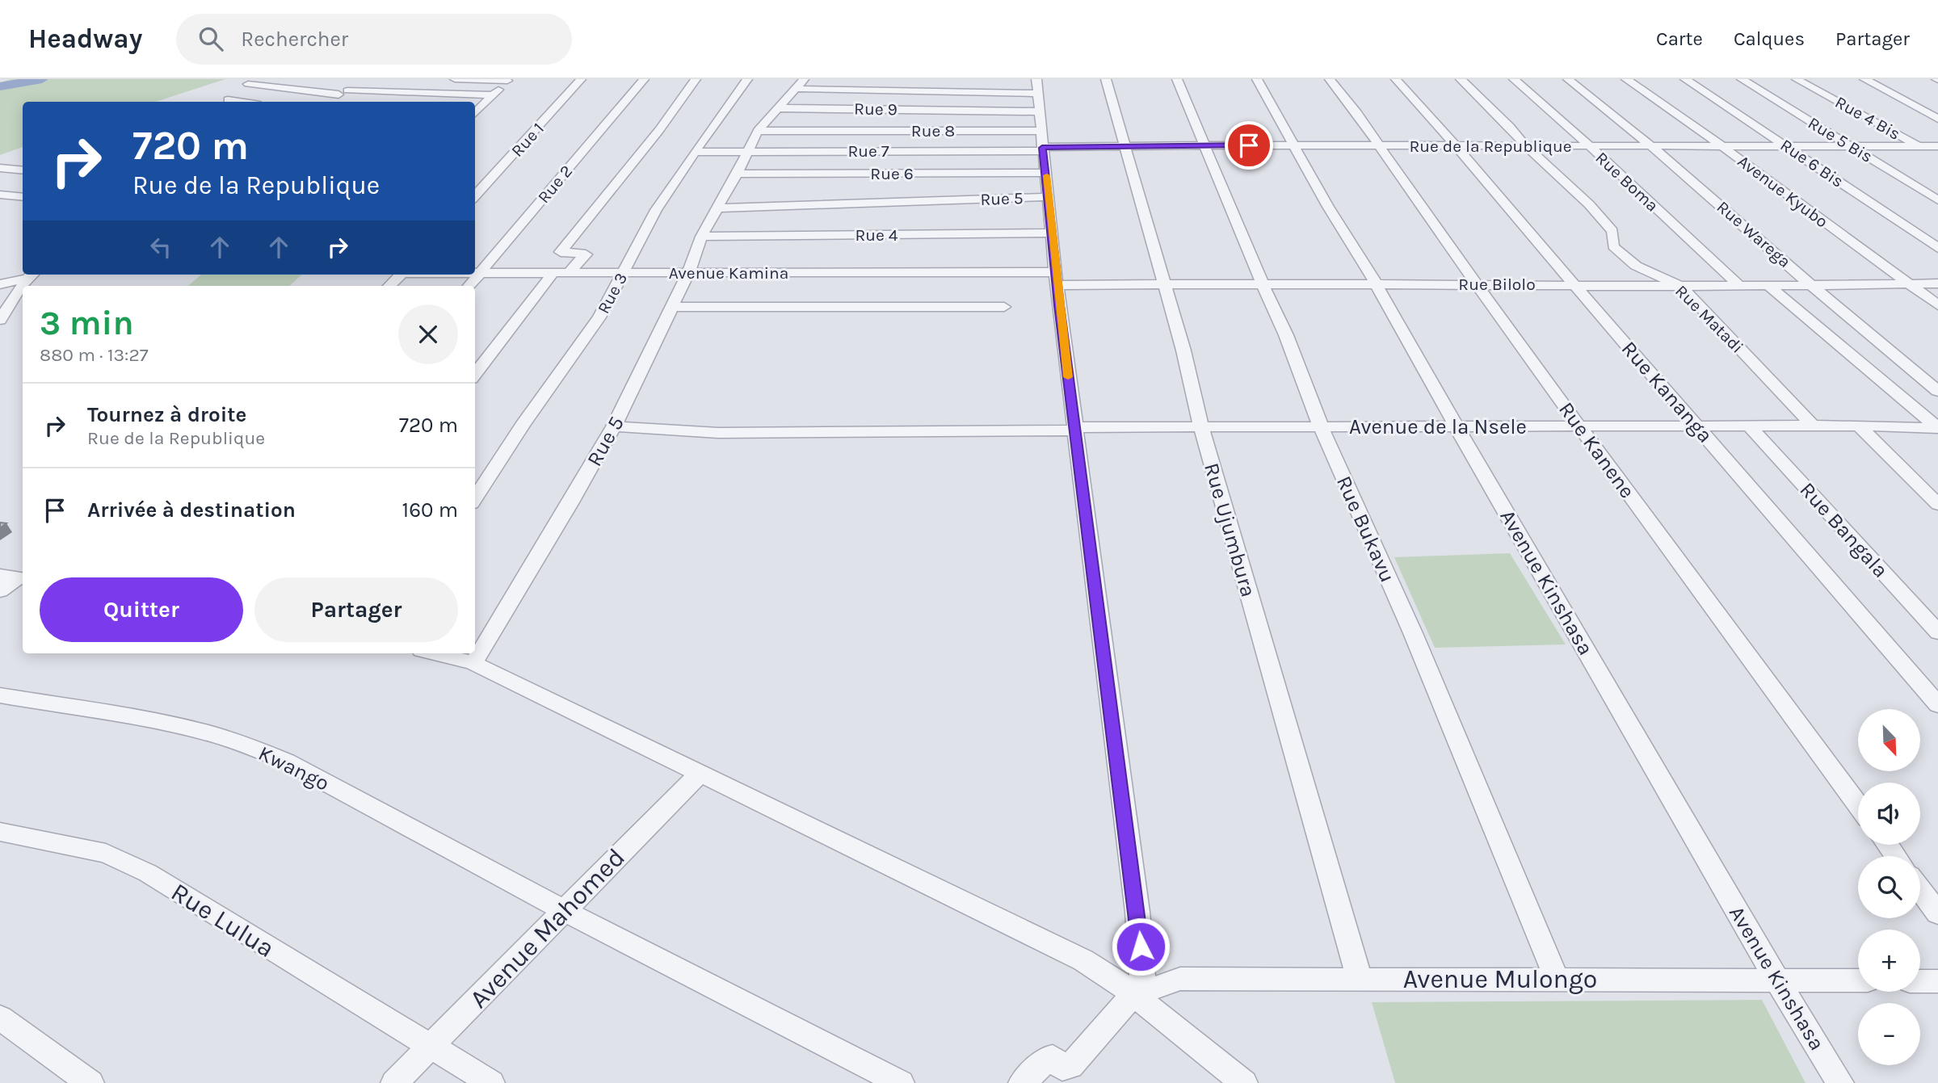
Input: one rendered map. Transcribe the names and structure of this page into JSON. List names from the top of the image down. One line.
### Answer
{"streets":{"street":["Rue 9","Rue 4 Bis","Rue 8","Rue 1","Rue 5 Bis","Rue de la Republique","Rue 7","Rue 6 Bis","Rue 6","Rue Boma","Rue 2","Avenue Kyubo","Rue 5","Rue Warega","Rue 4","Avenue Kamina","Rue Bilolo","Rue 3","Rue Matadi","Rue Kananga","Avenue de la Nsele","Rue Kanene","Rue Bukavu","Rue Ujumbura","Rue Bangala","Avenue Kinshasa","Kwango","Rue Lulua","Avenue Mahomed","Avenue Mulongo"]},"crossings":[["Rue 9","Rue 5"],["Rue 4 Bis","Rue de la Republique"],["Rue 8","Rue de la Republique"],["Rue 8","Rue 7"],["Rue 8","Rue 5"],["Rue 5 Bis","Rue de la Republique"],["Rue de la Republique","Rue 7"],["Rue de la Republique","Rue 6 Bis"],["Rue de la Republique","Rue Boma"],["Rue de la Republique","Avenue Kyubo"],["Rue de la Republique","Rue Warega"],["Rue de la Republique","Rue Matadi"],["Rue de la Republique","Rue Kananga"],["Rue de la Republique","Rue Kanene"],["Rue de la Republique","Rue Bukavu"],["Rue de la Republique","Rue Ujumbura"],["Rue de la Republique","Avenue Kinshasa"],["Rue 7","Rue 5"],["Rue 7","Rue 3"],["Rue 6","Rue 5"],["Rue Boma","Rue Bilolo"],["Rue 2","Avenue Kamina"],["Avenue Kyubo","Rue Bilolo"],["Rue 5","Rue 4"],["Rue 5","Avenue Kamina"],["Rue 5","Avenue de la Nsele"],["Rue Warega","Rue Bilolo"],["Avenue Kamina","Rue Bilolo"],["Avenue Kamina","Rue 3"],["Rue Bilolo","Rue Matadi"],["Rue Bilolo","Rue Kananga"],["Rue Bilolo","Rue Kanene"],["Rue Bilolo","Rue Bukavu"],["Rue Bilolo","Rue Ujumbura"],["Rue Bilolo","Avenue Kinshasa"],["Rue Matadi","Avenue de la Nsele"],["Rue Kananga","Avenue de la Nsele"],["Avenue de la Nsele","Rue Kanene"],["Avenue de la Nsele","Rue Bukavu"],["Avenue de la Nsele","Rue Ujumbura"],["Avenue de la Nsele","Rue Bangala"],["Avenue de la Nsele","Avenue Kinshasa"],["Rue Bukavu","Avenue Mulongo"],["Rue Ujumbura","Avenue Mulongo"],["Avenue Kinshasa","Avenue Mulongo"],["Kwango","Avenue Mahomed"],["Rue Lulua","Avenue Mahomed"]],"north":"bottom right","page":{"header":"Headway","search":"Rechercher","nav":["Carte","Calques","Partager"],"turn":["720 m","Rue de la Republique"],"heading":["3 min","880 m · 13:27"],"list":[{"name":"Tournez à droite","note":"Rue de la Republique","value":"720 m"},{"name":"Arrivée à destination","value":"160 m"}],"buttons":["Quitter","Partager"],"map_buttons":["+","−"]}}
